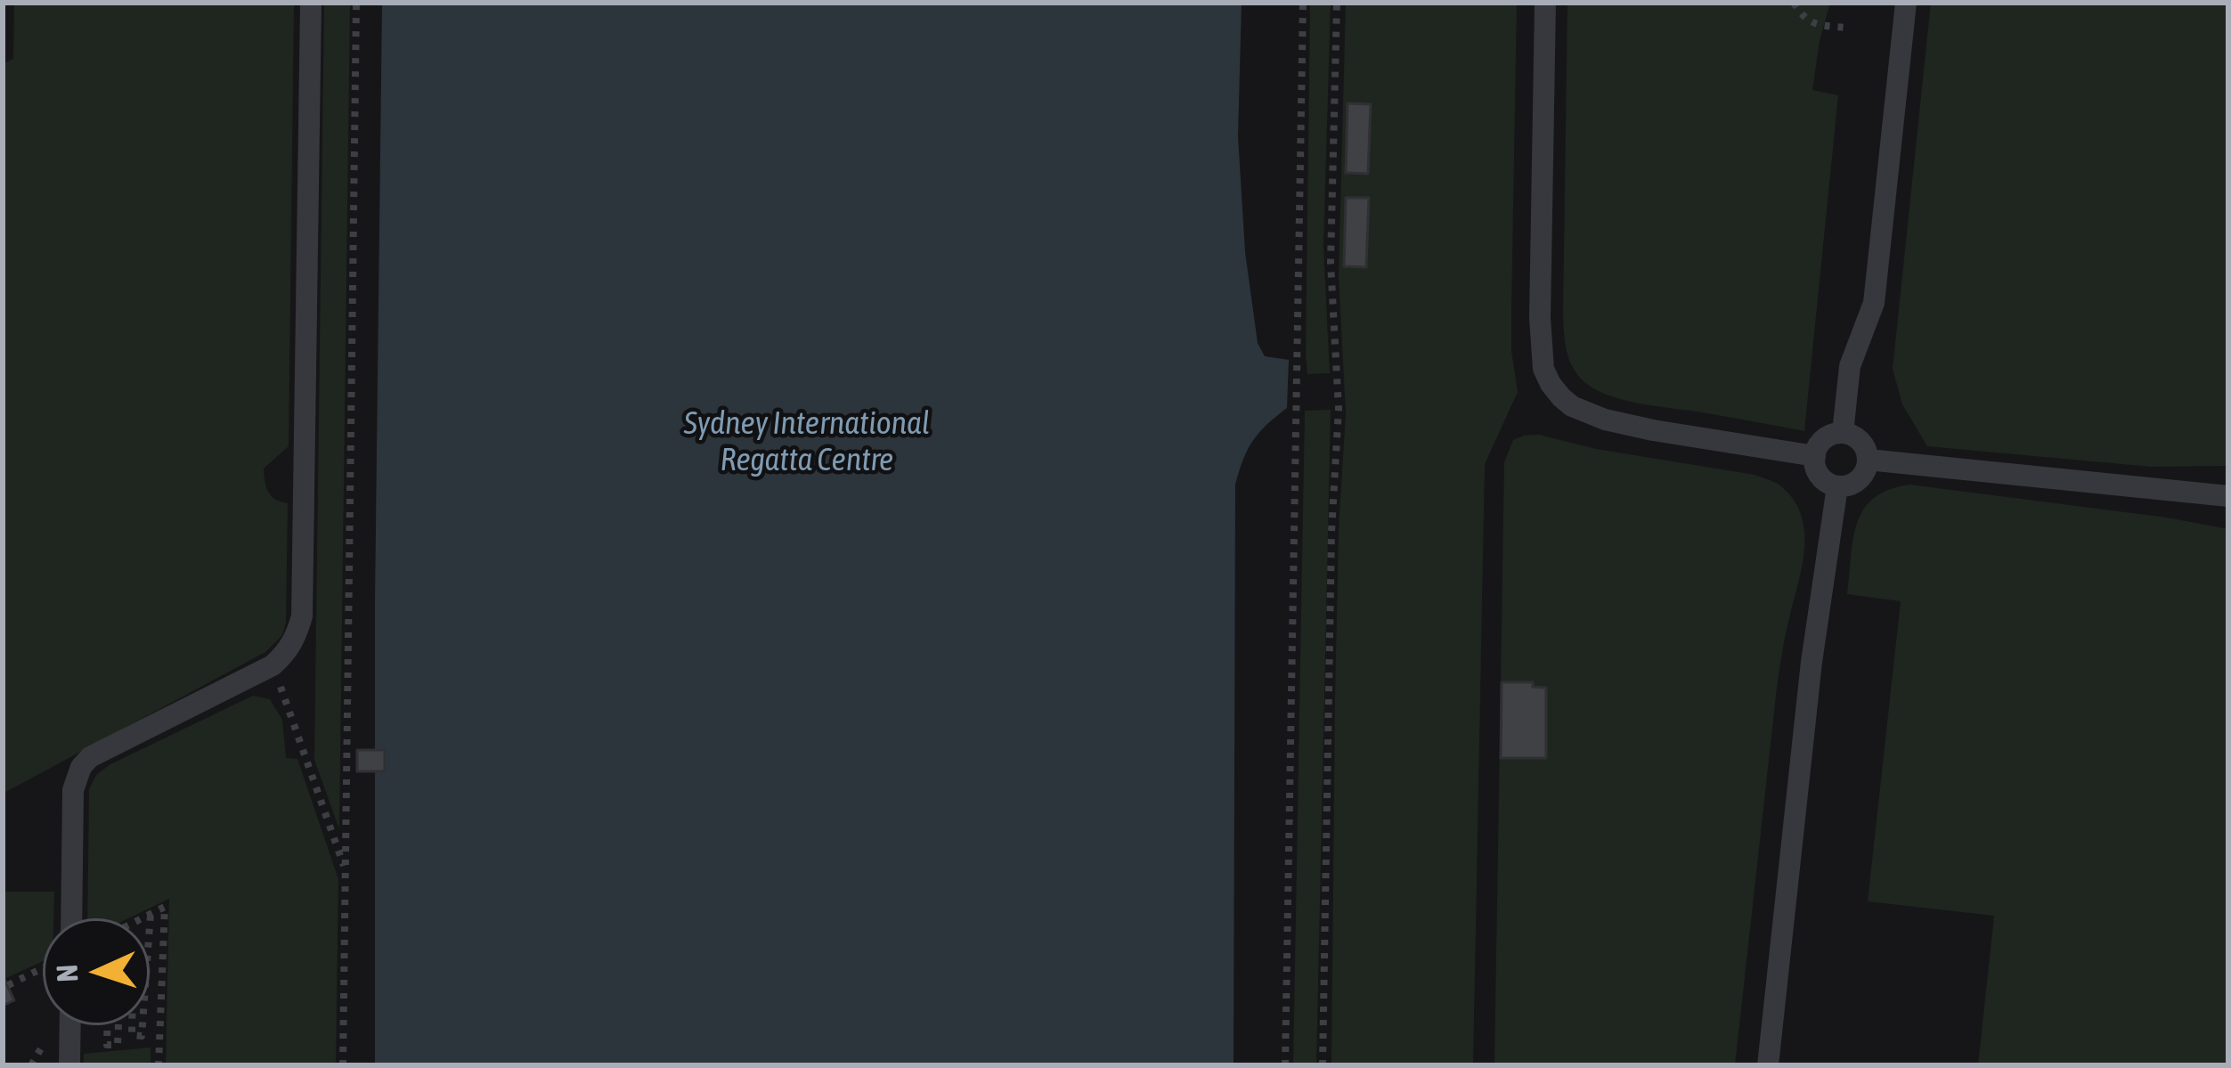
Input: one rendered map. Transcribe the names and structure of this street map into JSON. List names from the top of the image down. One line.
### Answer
{"water":["Sydney International Regatta Centre"],"north":"left"}
